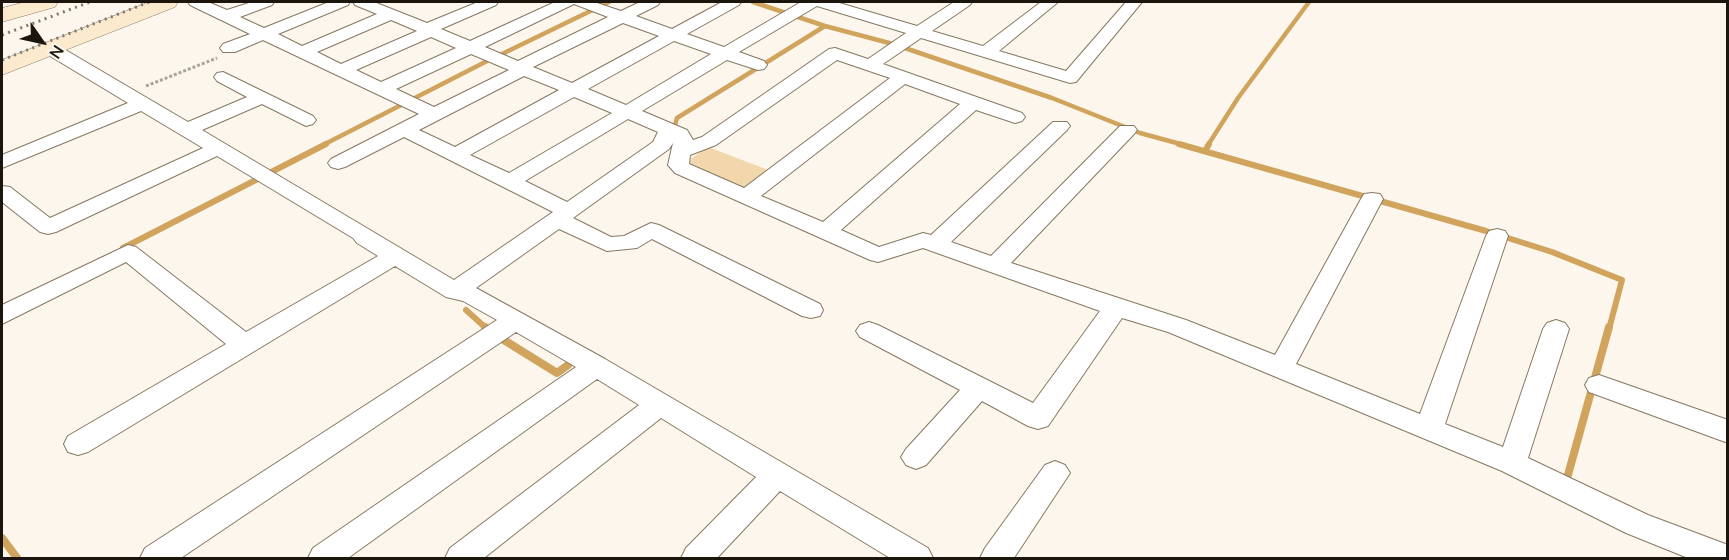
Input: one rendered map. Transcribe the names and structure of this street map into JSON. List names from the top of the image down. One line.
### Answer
{"north":"bottom right"}
